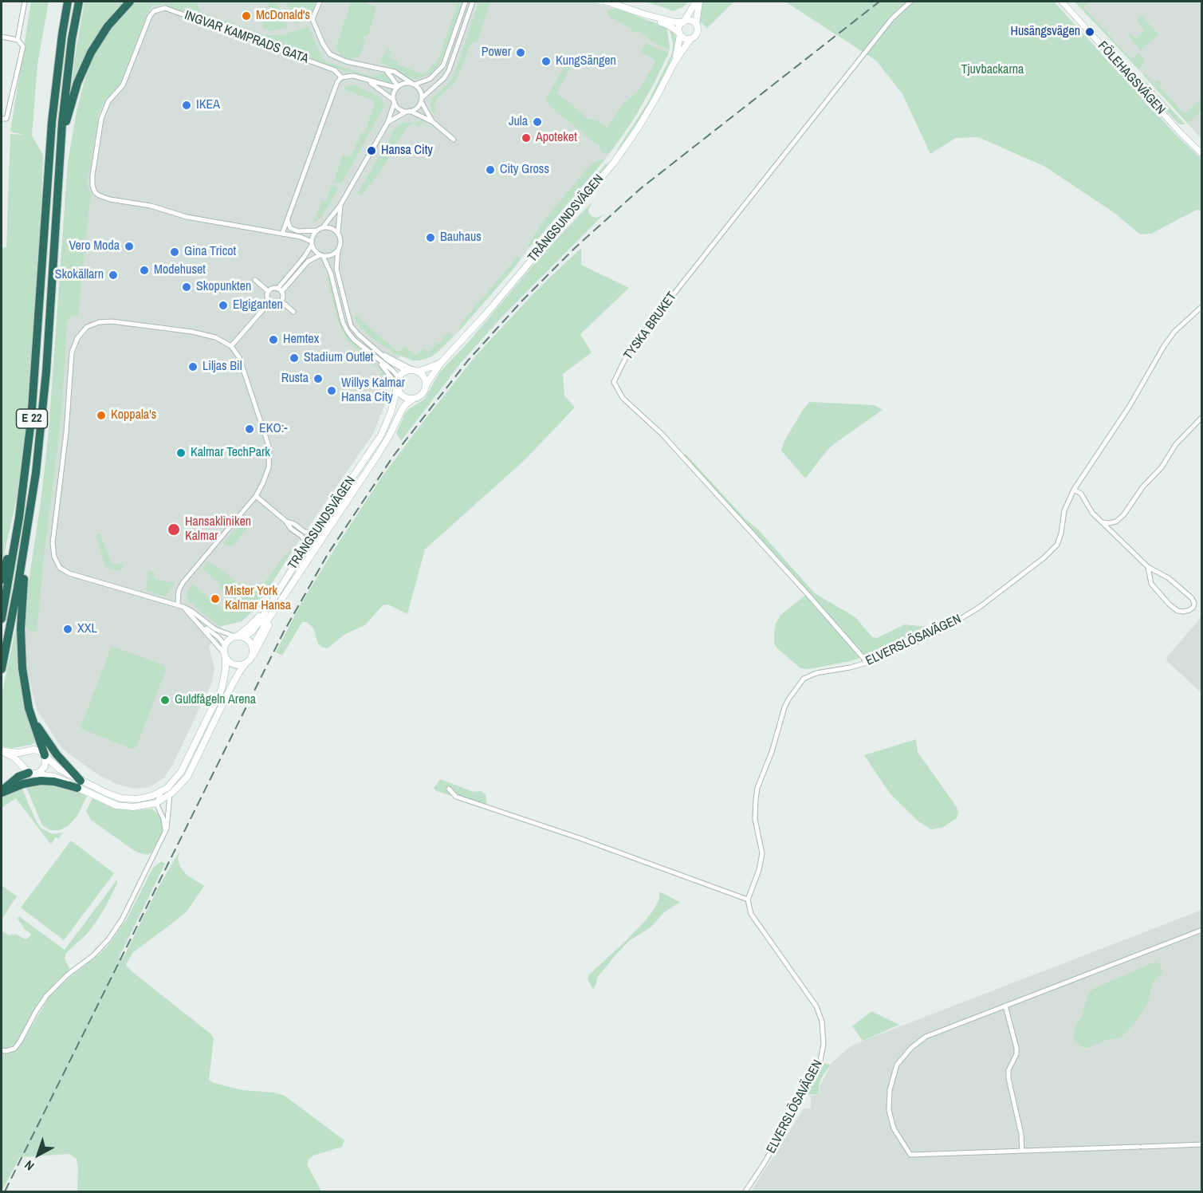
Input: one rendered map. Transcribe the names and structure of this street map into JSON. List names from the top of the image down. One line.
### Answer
{"streets":{"highway":["E 22"],"main road":["TRÅNGSUNDSVÄGEN"],"street":["INGVAR KAMPRADS GATA","FÖLEHAGSVÄGEN","TYSKA BRUKET","ELVERSLÖSAVÄGEN"]},"crossings":[["TYSKA BRUKET","ELVERSLÖSAVÄGEN"]],"parks":["Tjuvbackarna"],"places":["McDonald's","Husängsvägen","Power","KungSängen","IKEA","Jula","Apoteket","Hansa City","City Gross","Bauhaus","Vero Moda","Gina Tricot","Modehuset","Skokällarn","Skopunkten","Elgiganten","Hemtex","Stadium Outlet","Liljas Bil","Rusta","Willys Kalmar Hansa City","Koppala's","EKO:-","Kalmar TechPark","Hansakliniken Kalmar","Mister York Kalmar Hansa","XXL","Guldfågeln Arena"],"north":"bottom left"}
